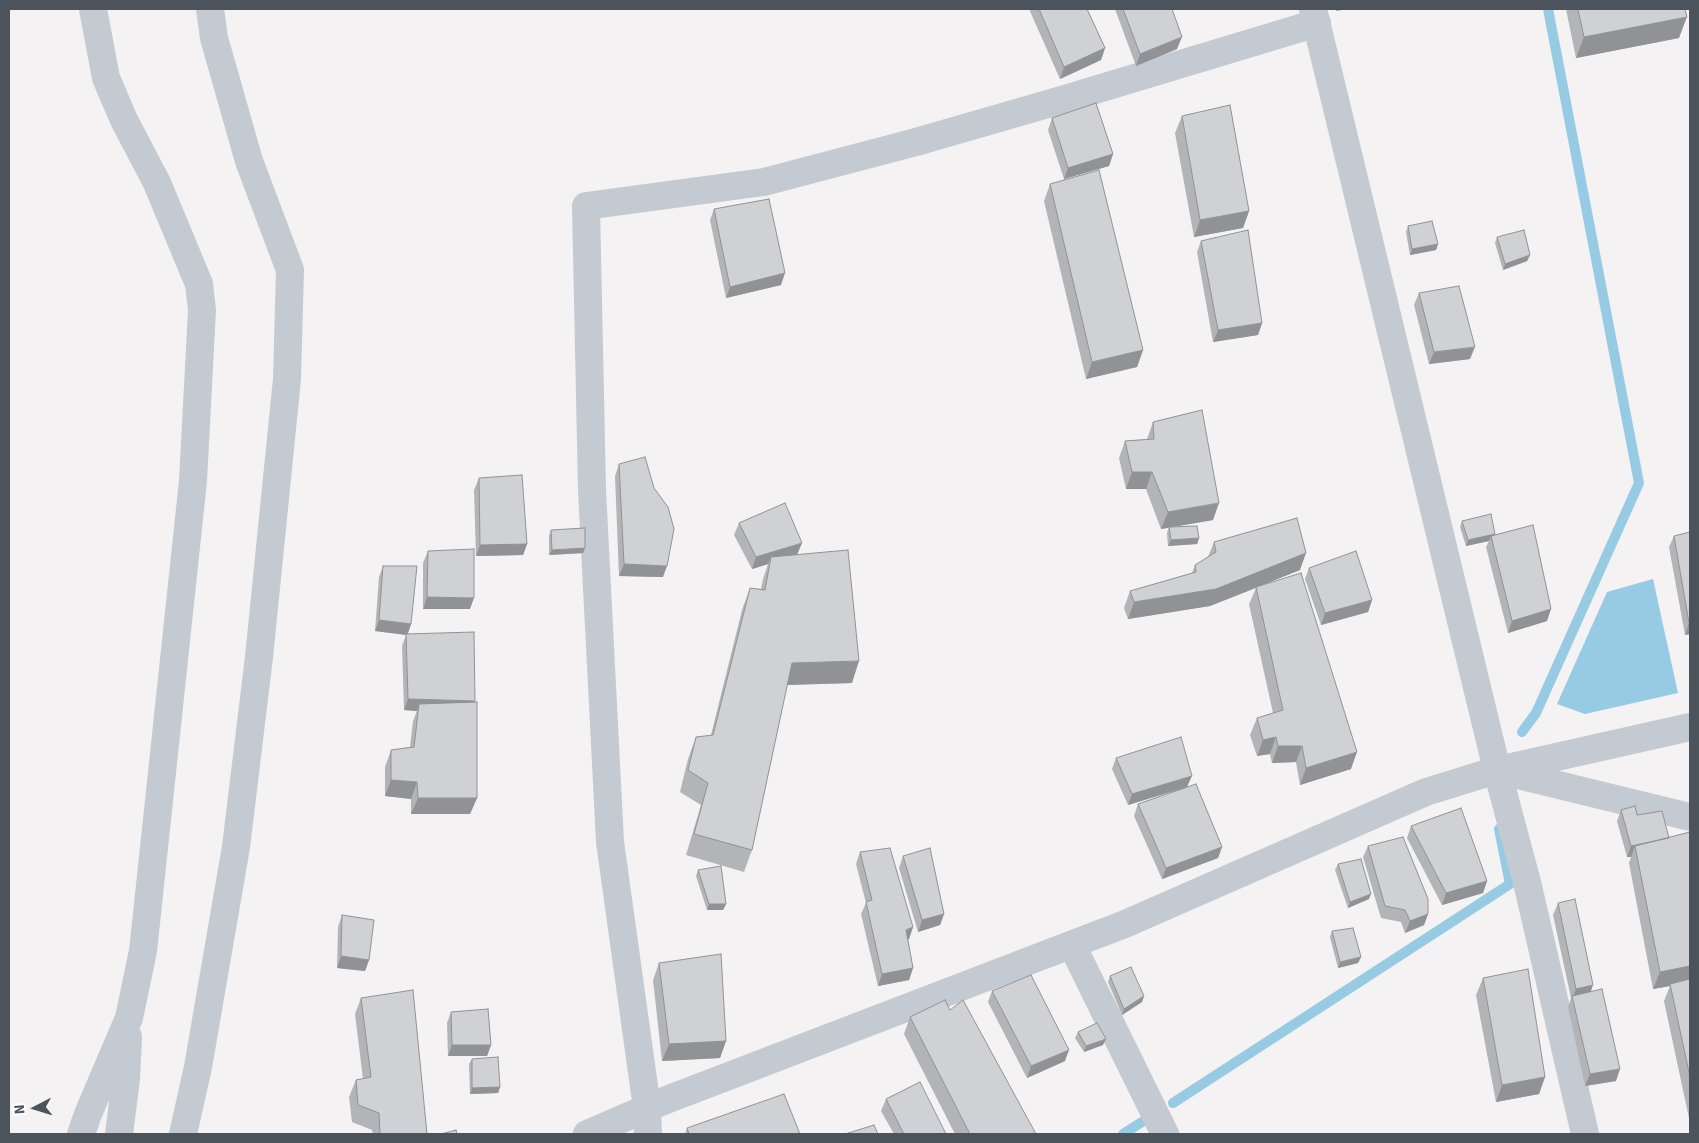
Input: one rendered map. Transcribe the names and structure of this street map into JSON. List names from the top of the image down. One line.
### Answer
{"north":"left"}
